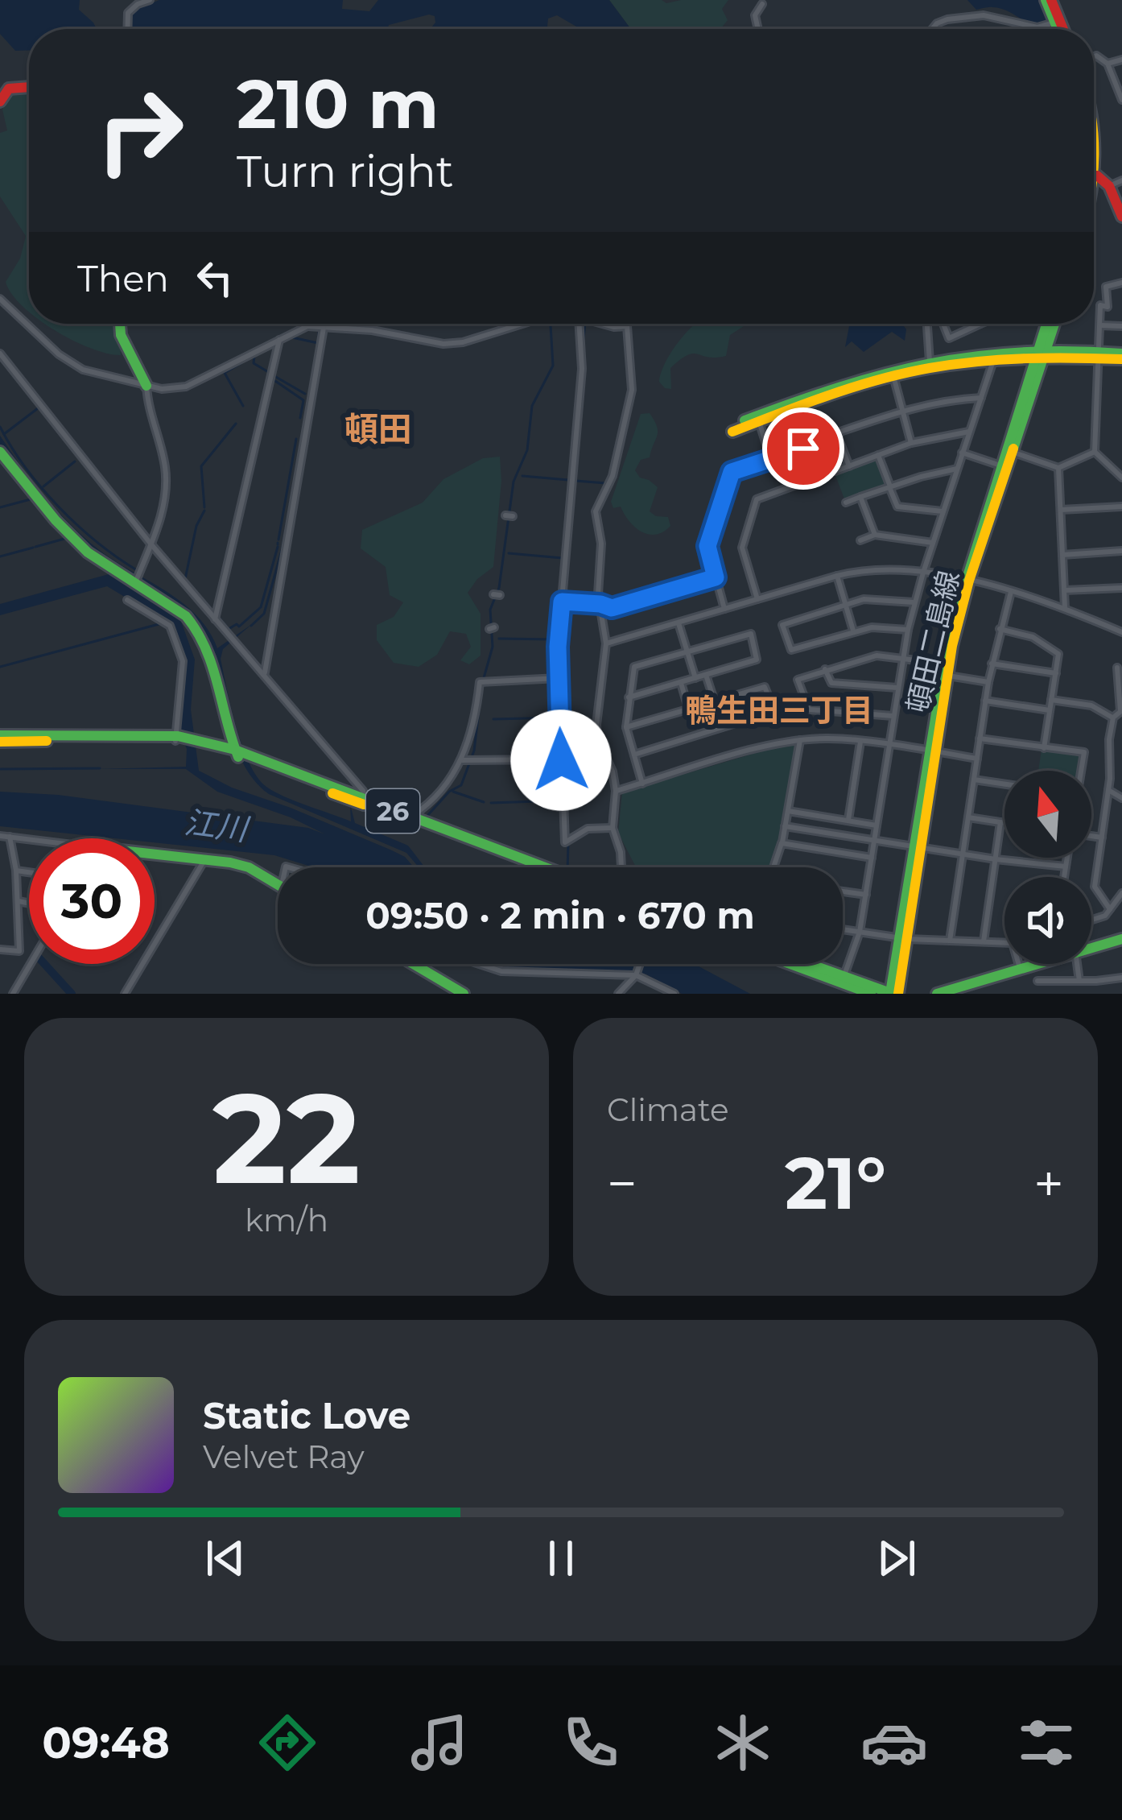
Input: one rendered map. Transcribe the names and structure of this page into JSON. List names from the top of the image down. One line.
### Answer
{"streets":{"main road":["頓田二島線","26"]},"districts":["頓田","鴨生田三丁目"],"water":["江川"],"north":"top","page":{"turn":["210 m","Turn right"],"then":"Then","limit":"30","trip":"09:50 · 2 min · 670 m","tile":[["22","km/h"],"Climate"],"heat":["−","21°","+"],"song":["Static Love","Velvet Ray"],"tabs":"09:48"}}
